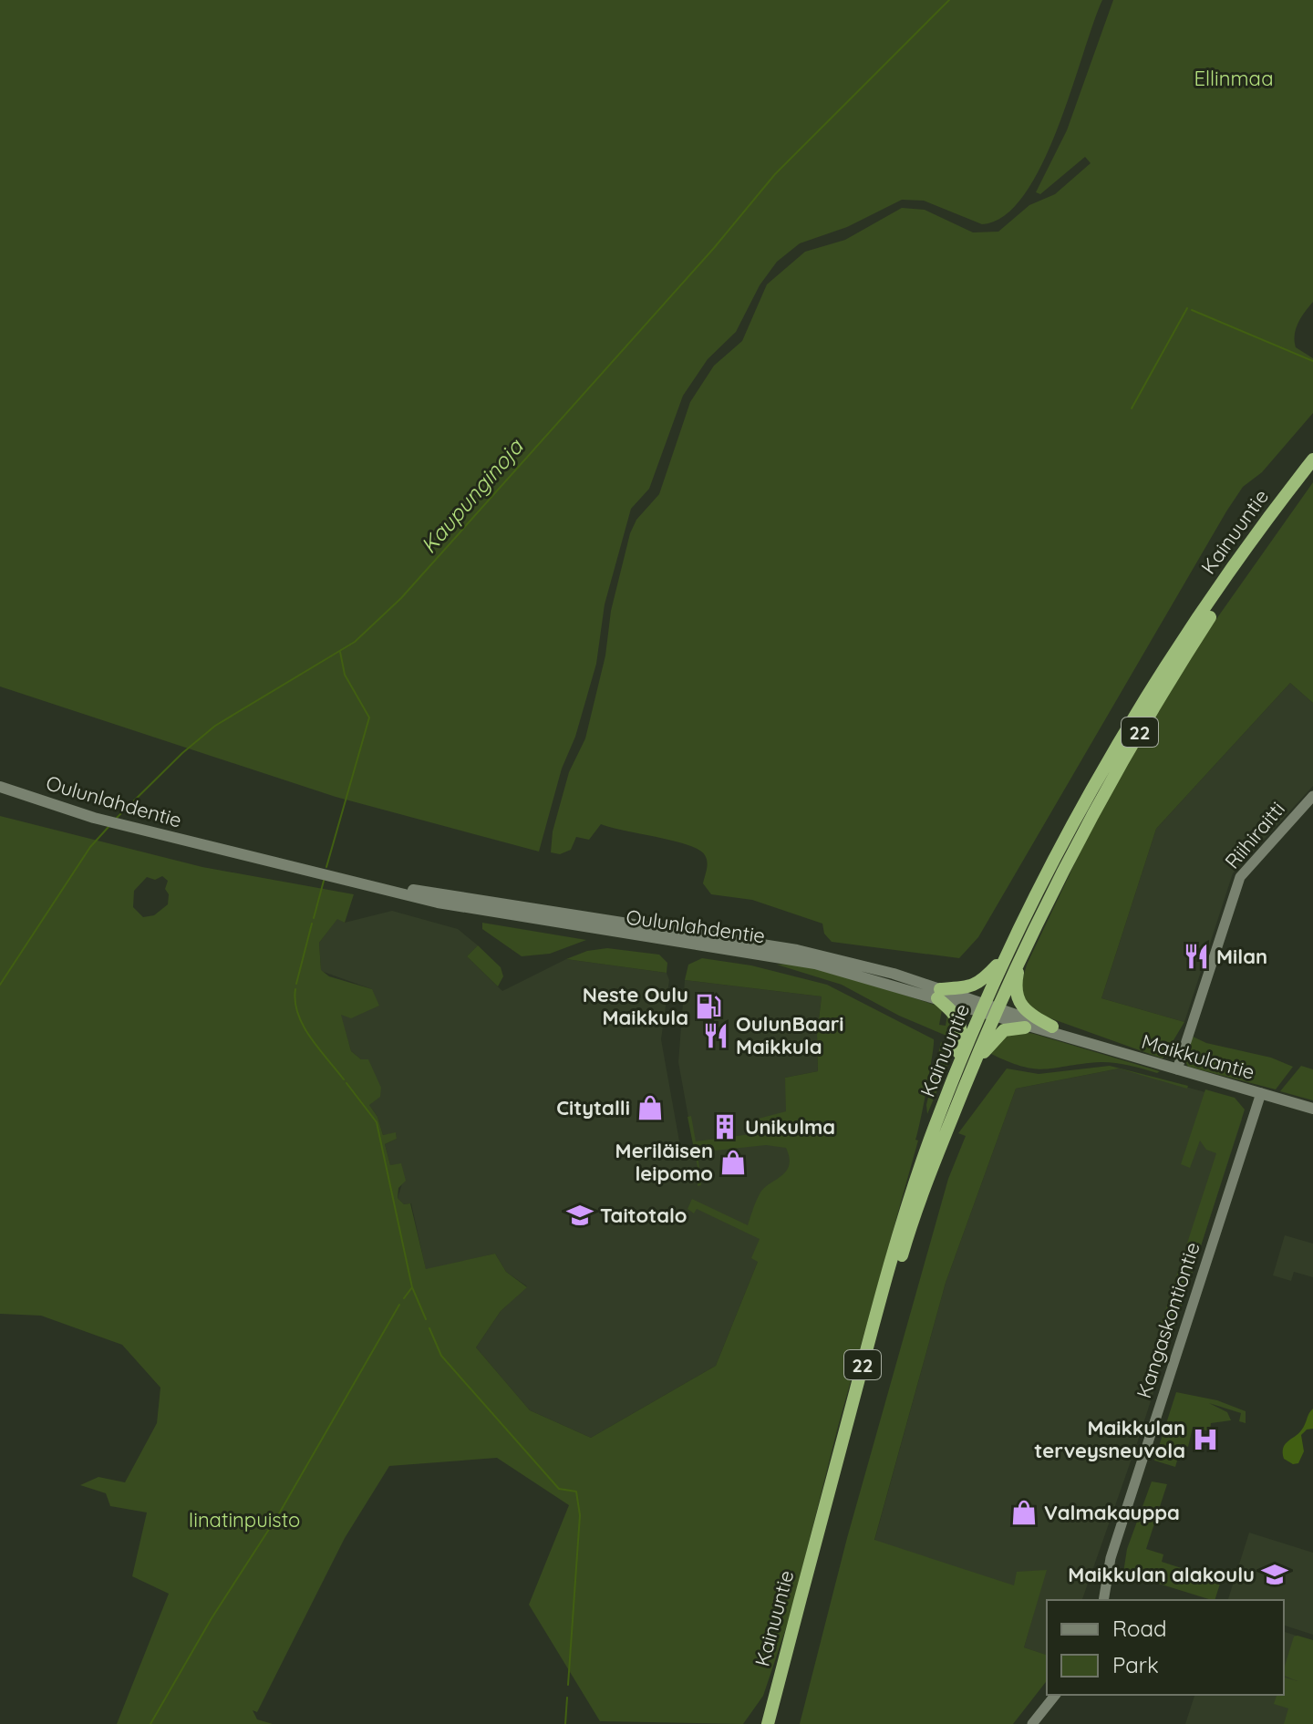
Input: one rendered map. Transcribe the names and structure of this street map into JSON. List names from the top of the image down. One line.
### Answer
{"streets":{"highway":["Kainuuntie","22"],"main road":["Oulunlahdentie","Maikkulantie"],"street":["Riihiraitti","Kangaskontiontie"]},"crossings":[["Kainuuntie","Oulunlahdentie"],["Kainuuntie","Maikkulantie"],["Oulunlahdentie","Maikkulantie"],["Riihiraitti","Maikkulantie"],["Maikkulantie","Kangaskontiontie"]],"water":["Kaupunginoja"],"parks":["Ellinmaa","Iinatinpuisto"],"places":{"restaurant":["Milan","OulunBaari Maikkula"],"fuel station":["Neste Oulu Maikkula"],"shop":["Citytalli","Meriläisen leipomo","Valmakauppa"],"building":["Unikulma"],"school or university":["Taitotalo","Maikkulan alakoulu"],"hospital":["Maikkulan terveysneuvola"]},"legend":["Road","Park"]}
